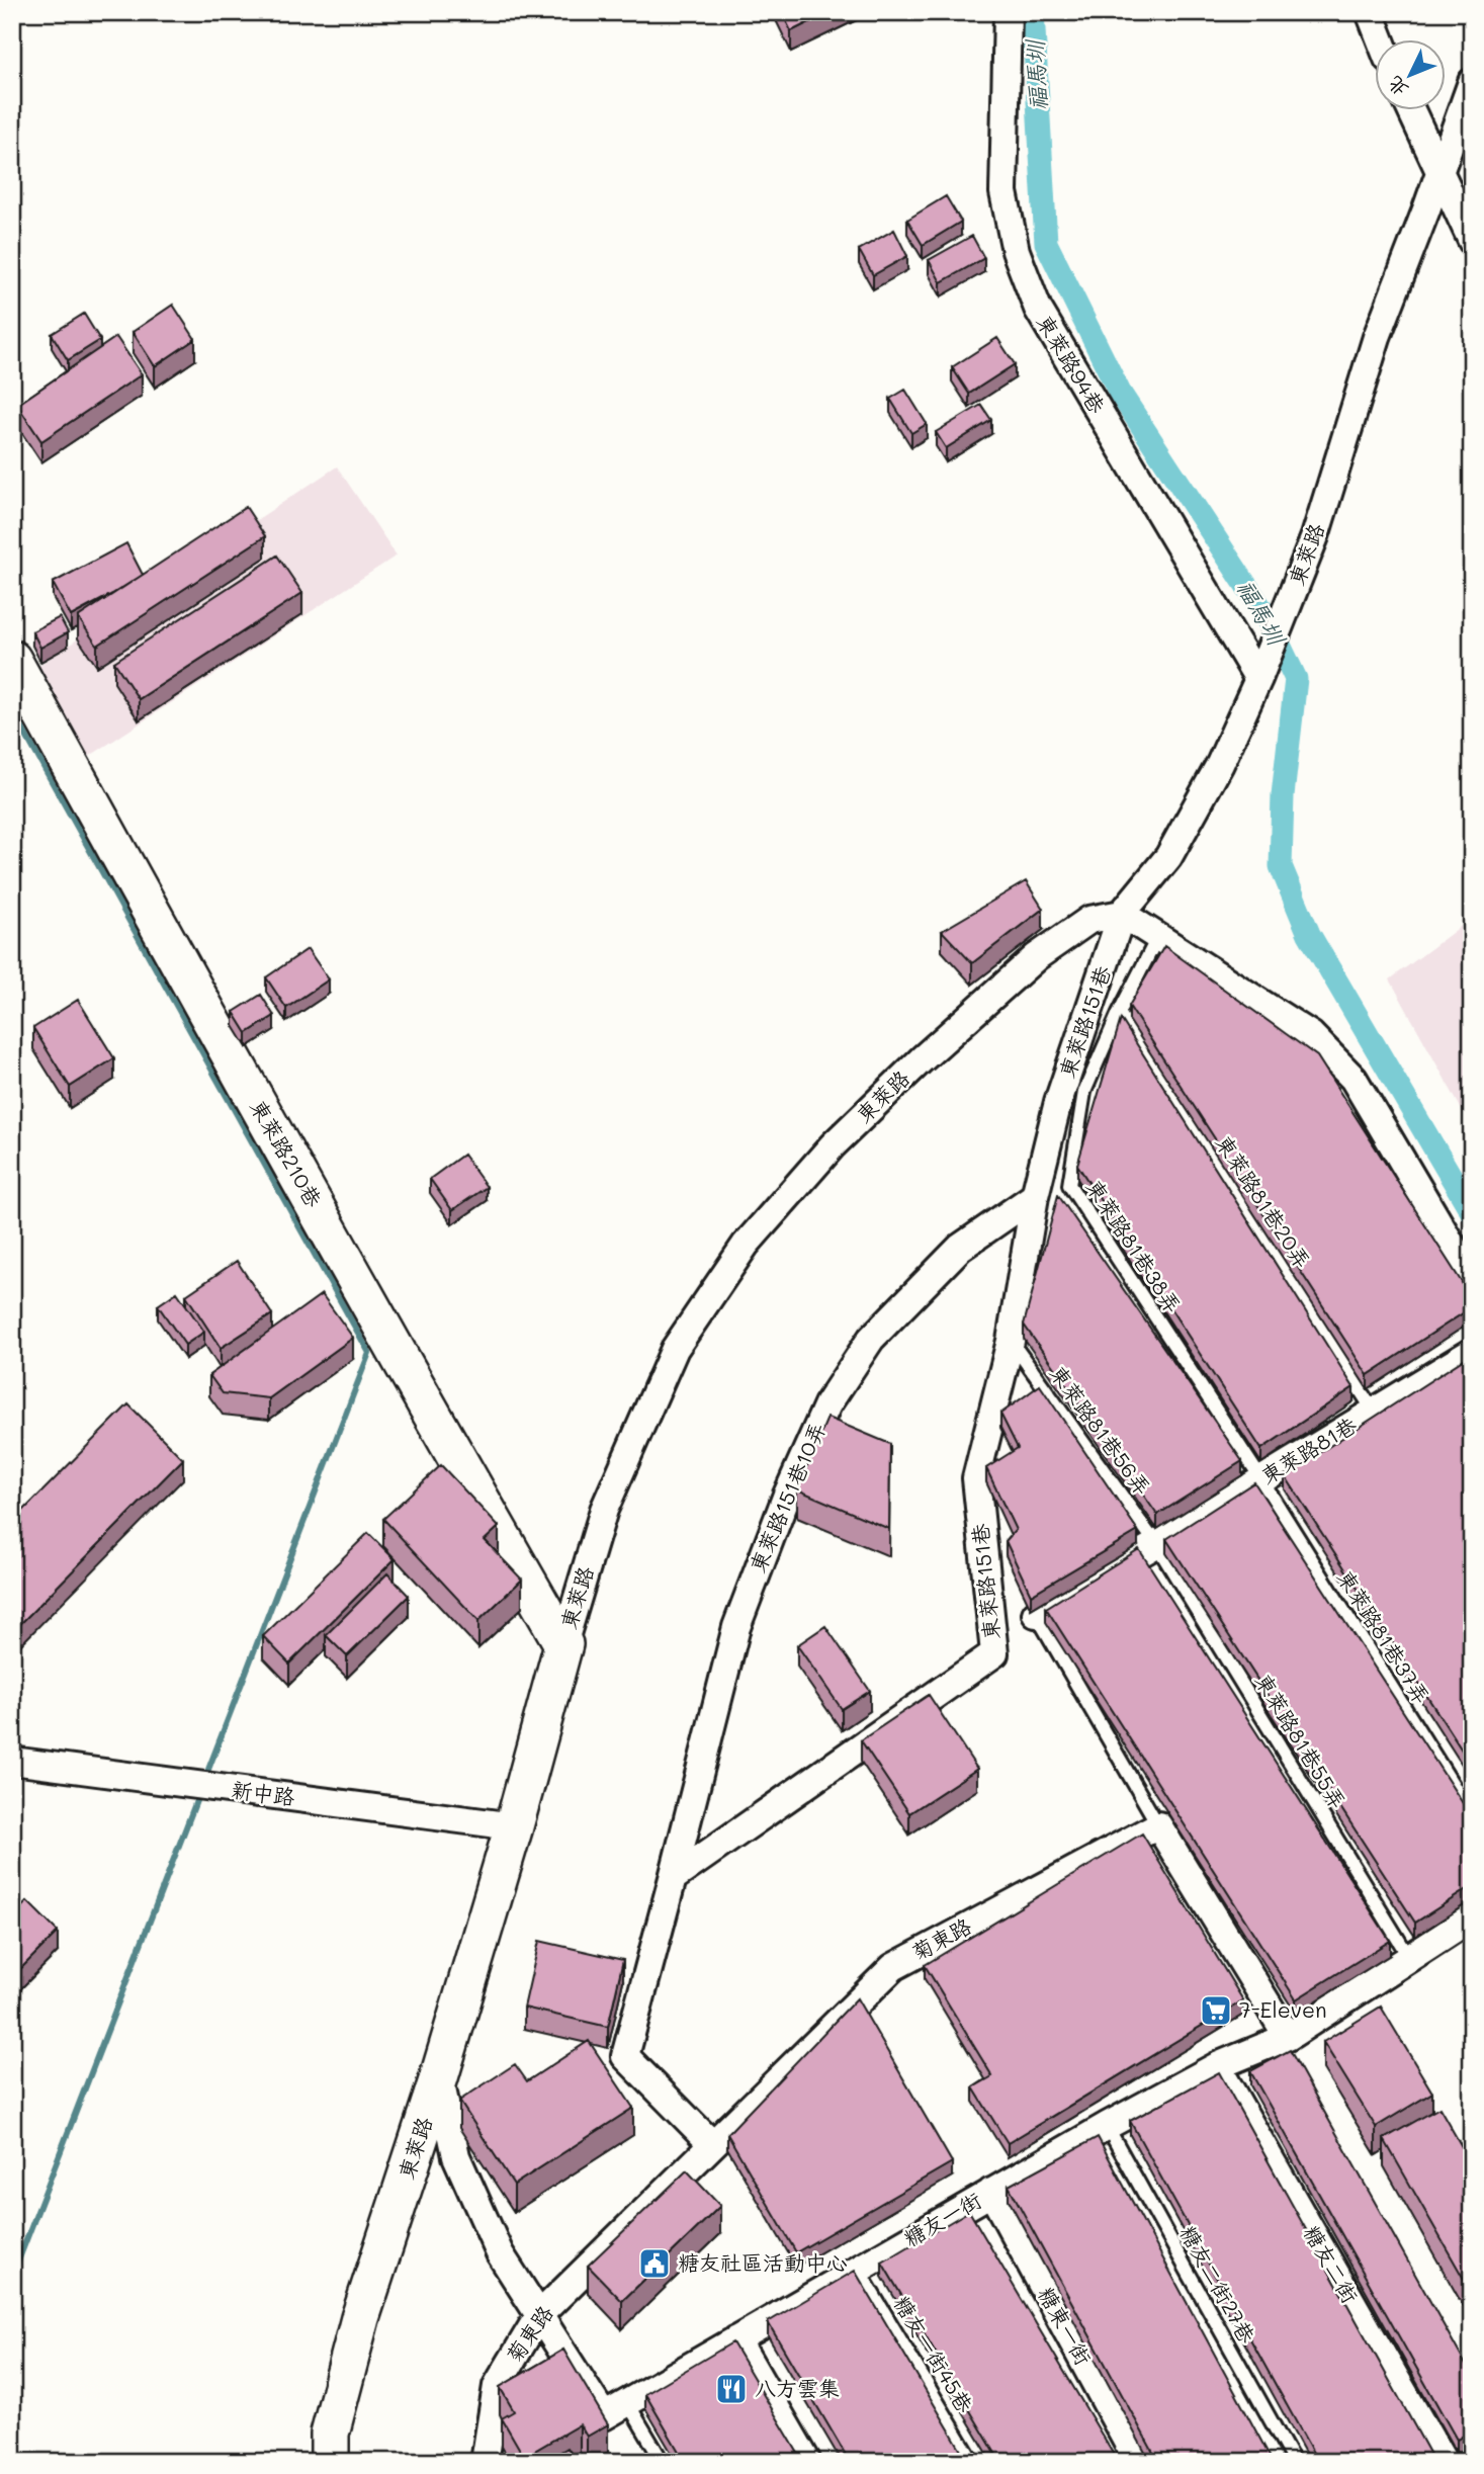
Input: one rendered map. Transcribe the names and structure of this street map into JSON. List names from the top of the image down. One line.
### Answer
{"streets":{"street":["東萊路94巷","東萊路","東萊路151巷","東萊路210巷","東萊路81巷","東萊路151巷10弄","新中路","菊東路","糖友一街","糖友二街","糖東一街"],"lane":["東萊路81巷20弄","東萊路81巷38弄","東萊路81巷56弄","東萊路81巷37弄","東萊路81巷55弄","糖友二街27巷","糖友一街45巷"]},"crossings":[["東萊路94巷","東萊路"],["東萊路","東萊路151巷"],["東萊路","東萊路210巷"],["東萊路","新中路"],["東萊路151巷","東萊路81巷56弄"],["東萊路151巷","東萊路151巷10弄"],["東萊路81巷20弄","東萊路81巷38弄"],["東萊路81巷20弄","東萊路81巷"],["東萊路81巷38弄","東萊路81巷"],["東萊路81巷38弄","東萊路81巷37弄"],["東萊路81巷56弄","東萊路81巷"],["東萊路81巷56弄","東萊路81巷55弄"],["東萊路81巷","東萊路81巷37弄"],["東萊路81巷","東萊路81巷55弄"],["菊東路","糖友一街"],["糖友一街","糖友二街"],["糖友一街","糖友二街27巷"],["糖友一街","糖東一街"],["糖友一街","糖友一街45巷"]],"water":["福馬圳"],"places":{"supermarket":["7-Eleven"],"public building":["糖友社區活動中心"],"restaurant":["八方雲集"]},"north":"bottom left"}
